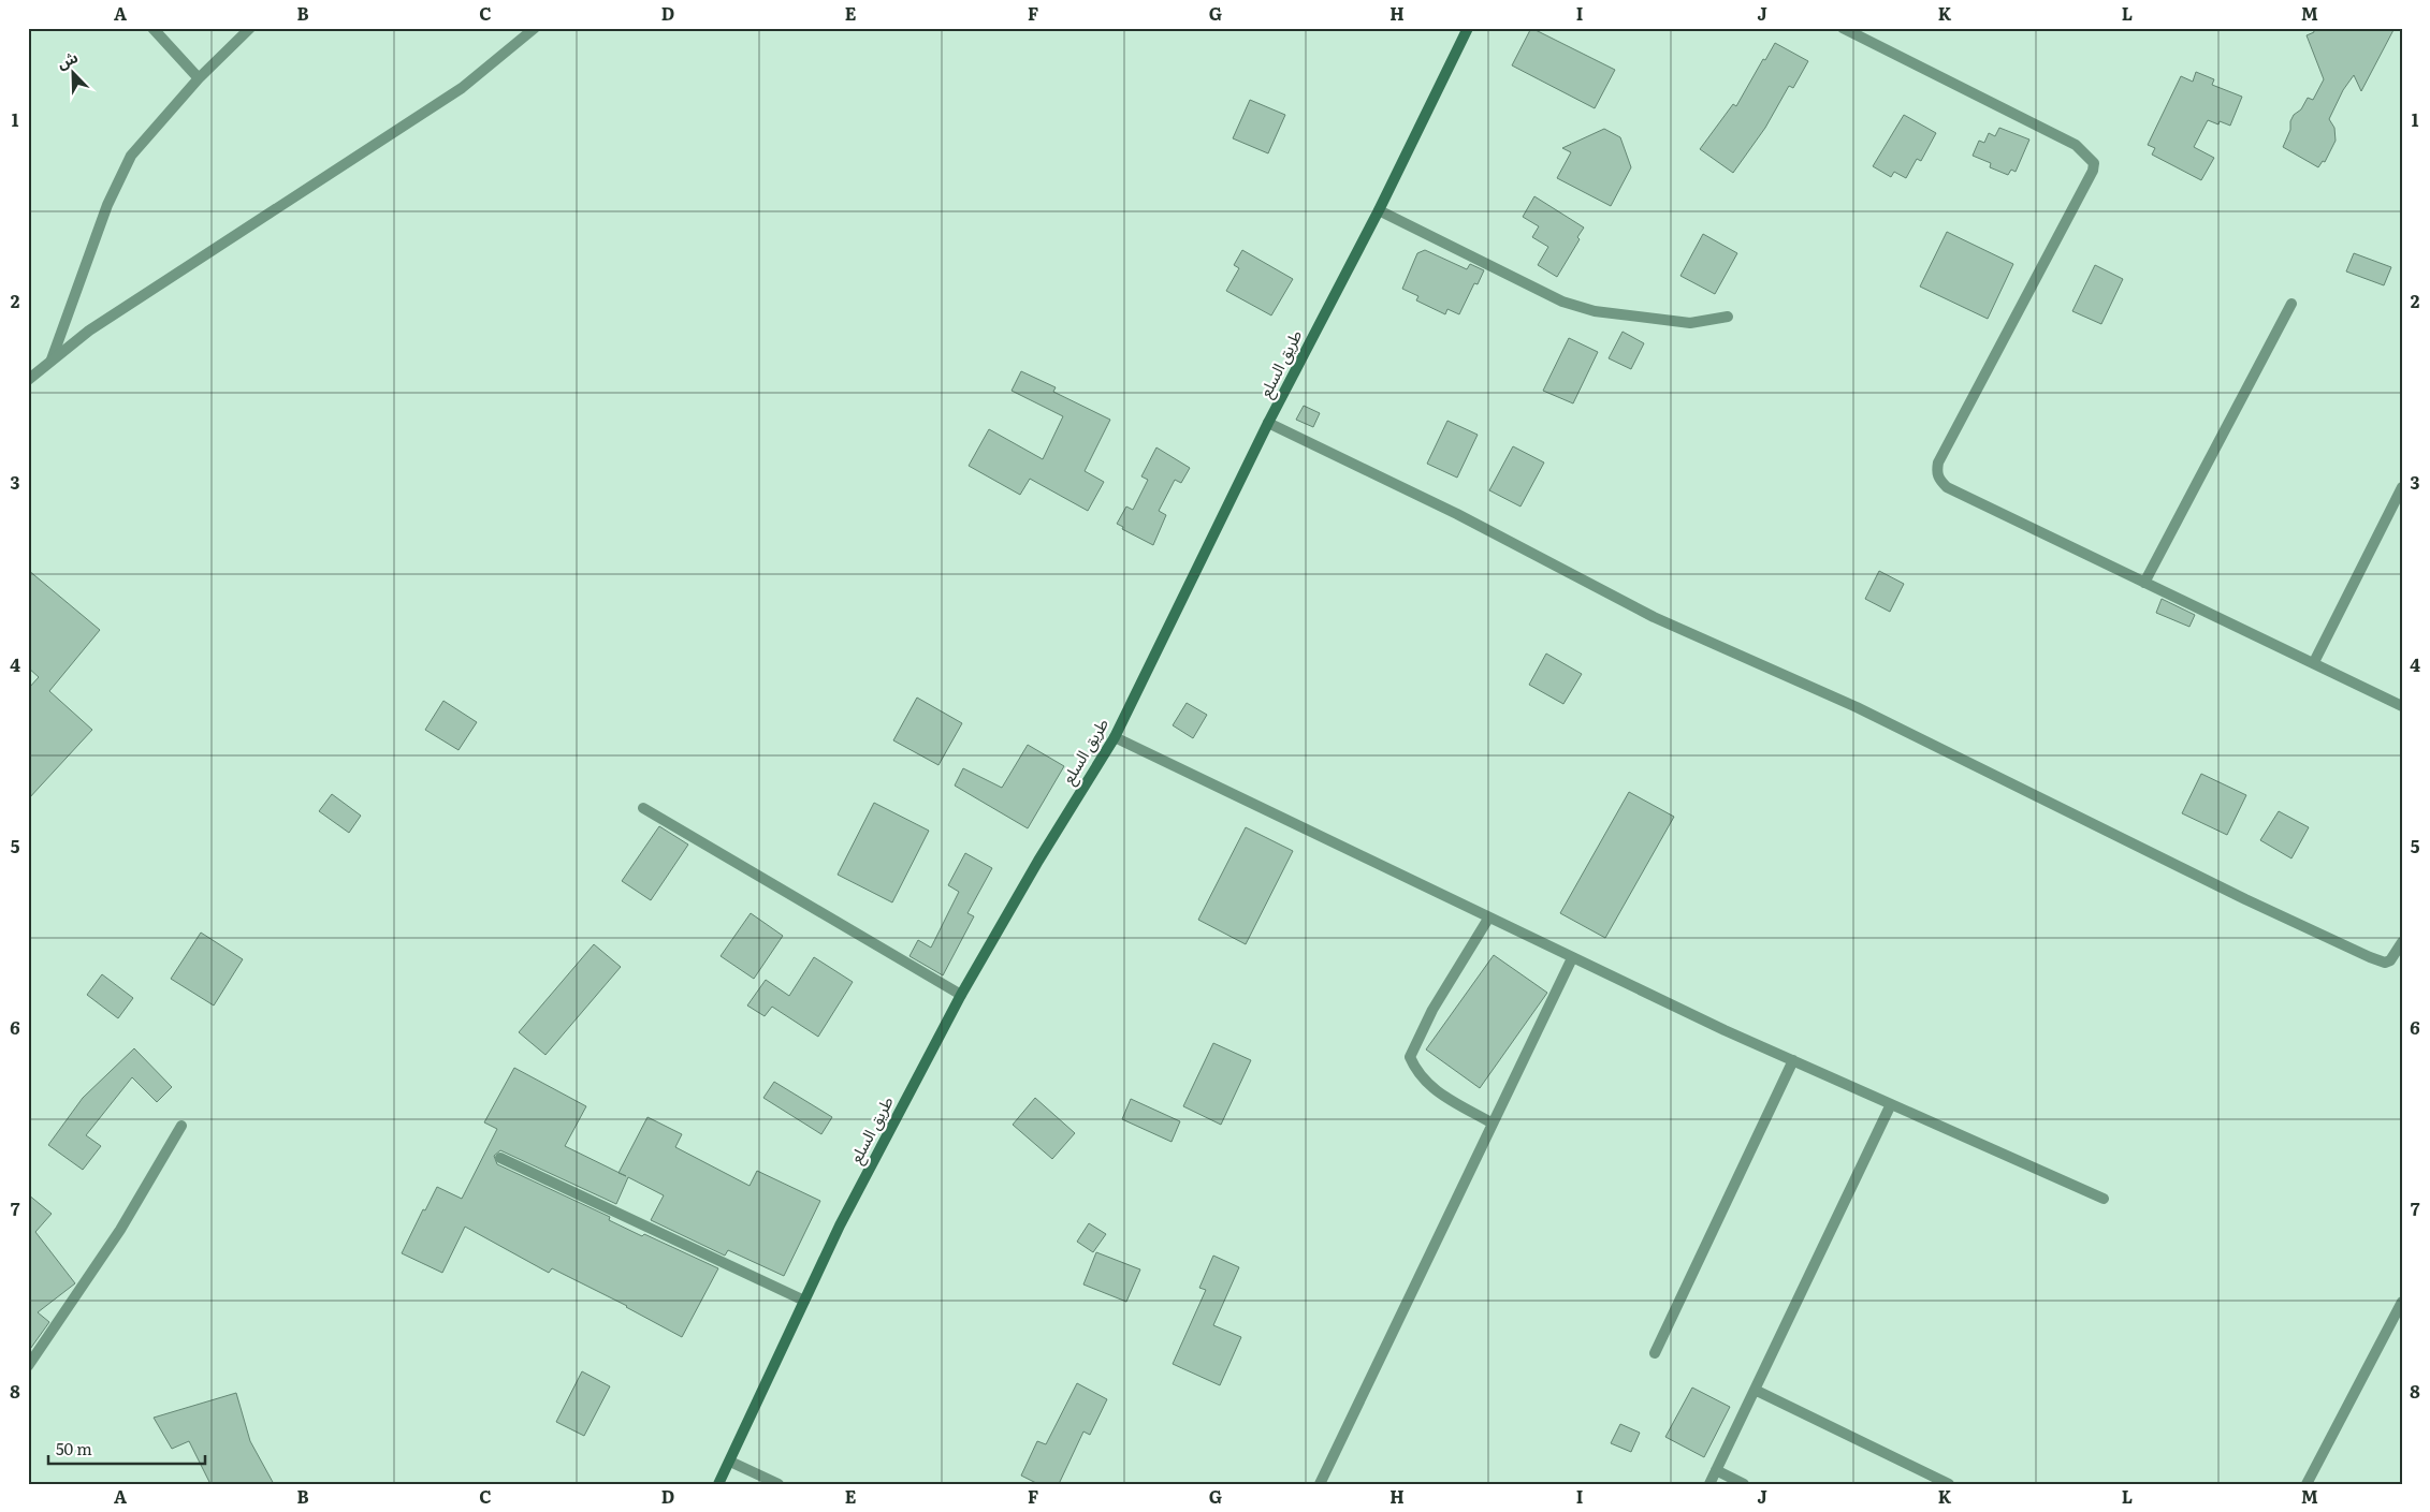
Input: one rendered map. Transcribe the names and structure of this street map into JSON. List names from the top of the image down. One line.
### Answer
{"streets":{"street":["طريق السلع"]},"scale_bar":"50 m","north":"top left","grid":{"columns":["A","B","C","D","E","F","G","H","I","J","K","L","M"],"rows":["1","2","3","4","5","6","7","8"]}}
